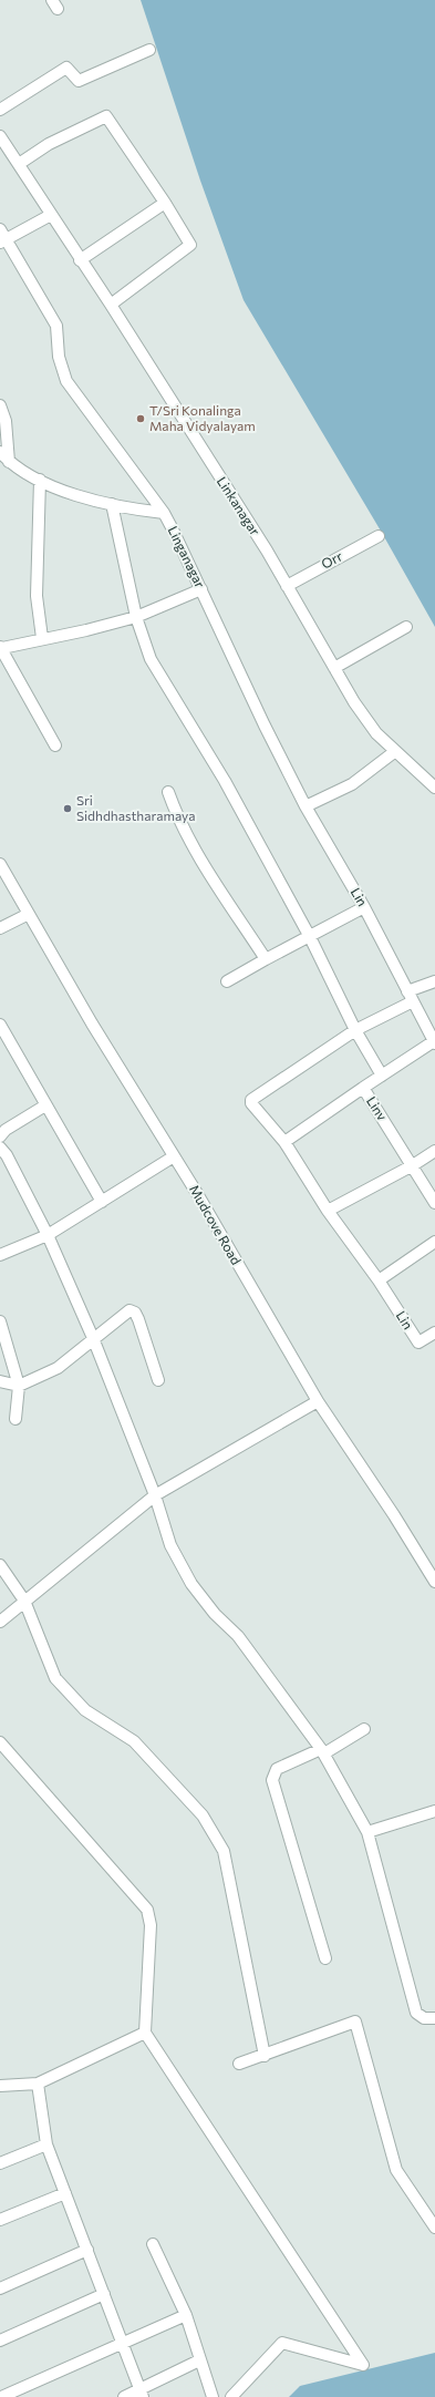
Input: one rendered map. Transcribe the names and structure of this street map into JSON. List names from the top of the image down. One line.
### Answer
{"streets":{"street":["Linkanagar","Linganagar","Orr","Lin","Linv","Mudcove Road"]},"crossings":[["Linkanagar","Orr"],["Linganagar","Lin"],["Lin","Linv"]],"places":["T/Sri Konalinga Maha Vidyalayam","Sri Sidhdhastharamaya"]}
